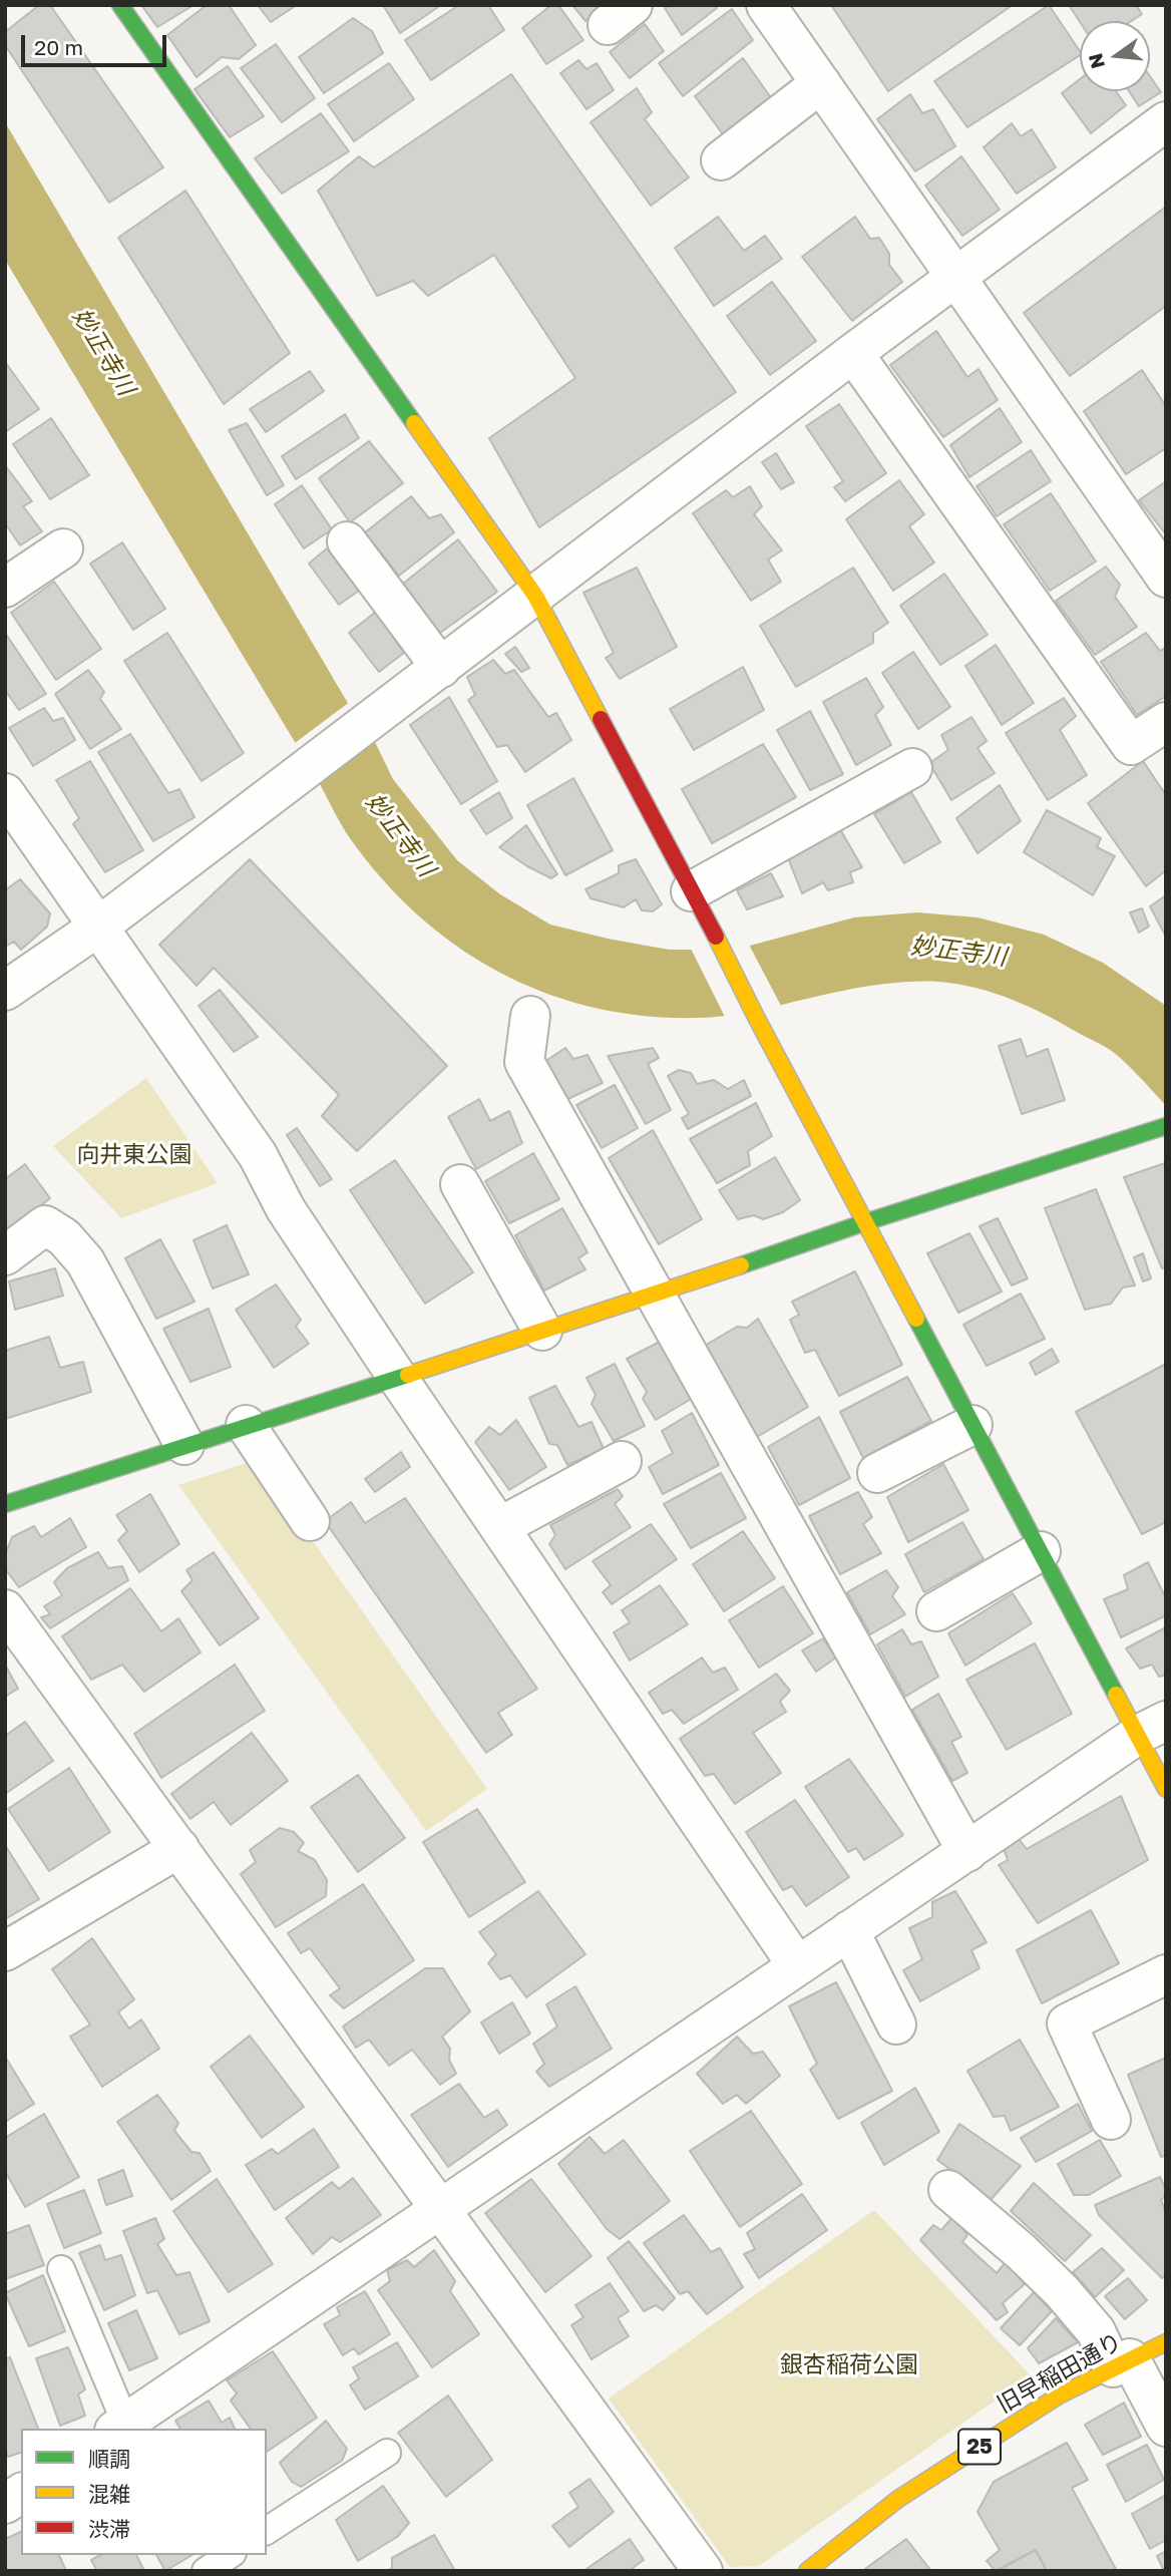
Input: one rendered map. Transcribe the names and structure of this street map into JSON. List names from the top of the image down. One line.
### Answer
{"streets":{"street":["旧早稲田通り","25"]},"water":["妙正寺川"],"parks":["向井東公園","銀杏稲荷公園"],"legend":["順調","混雑","渋滞"],"scale_bar":"20 m","north":"left"}
